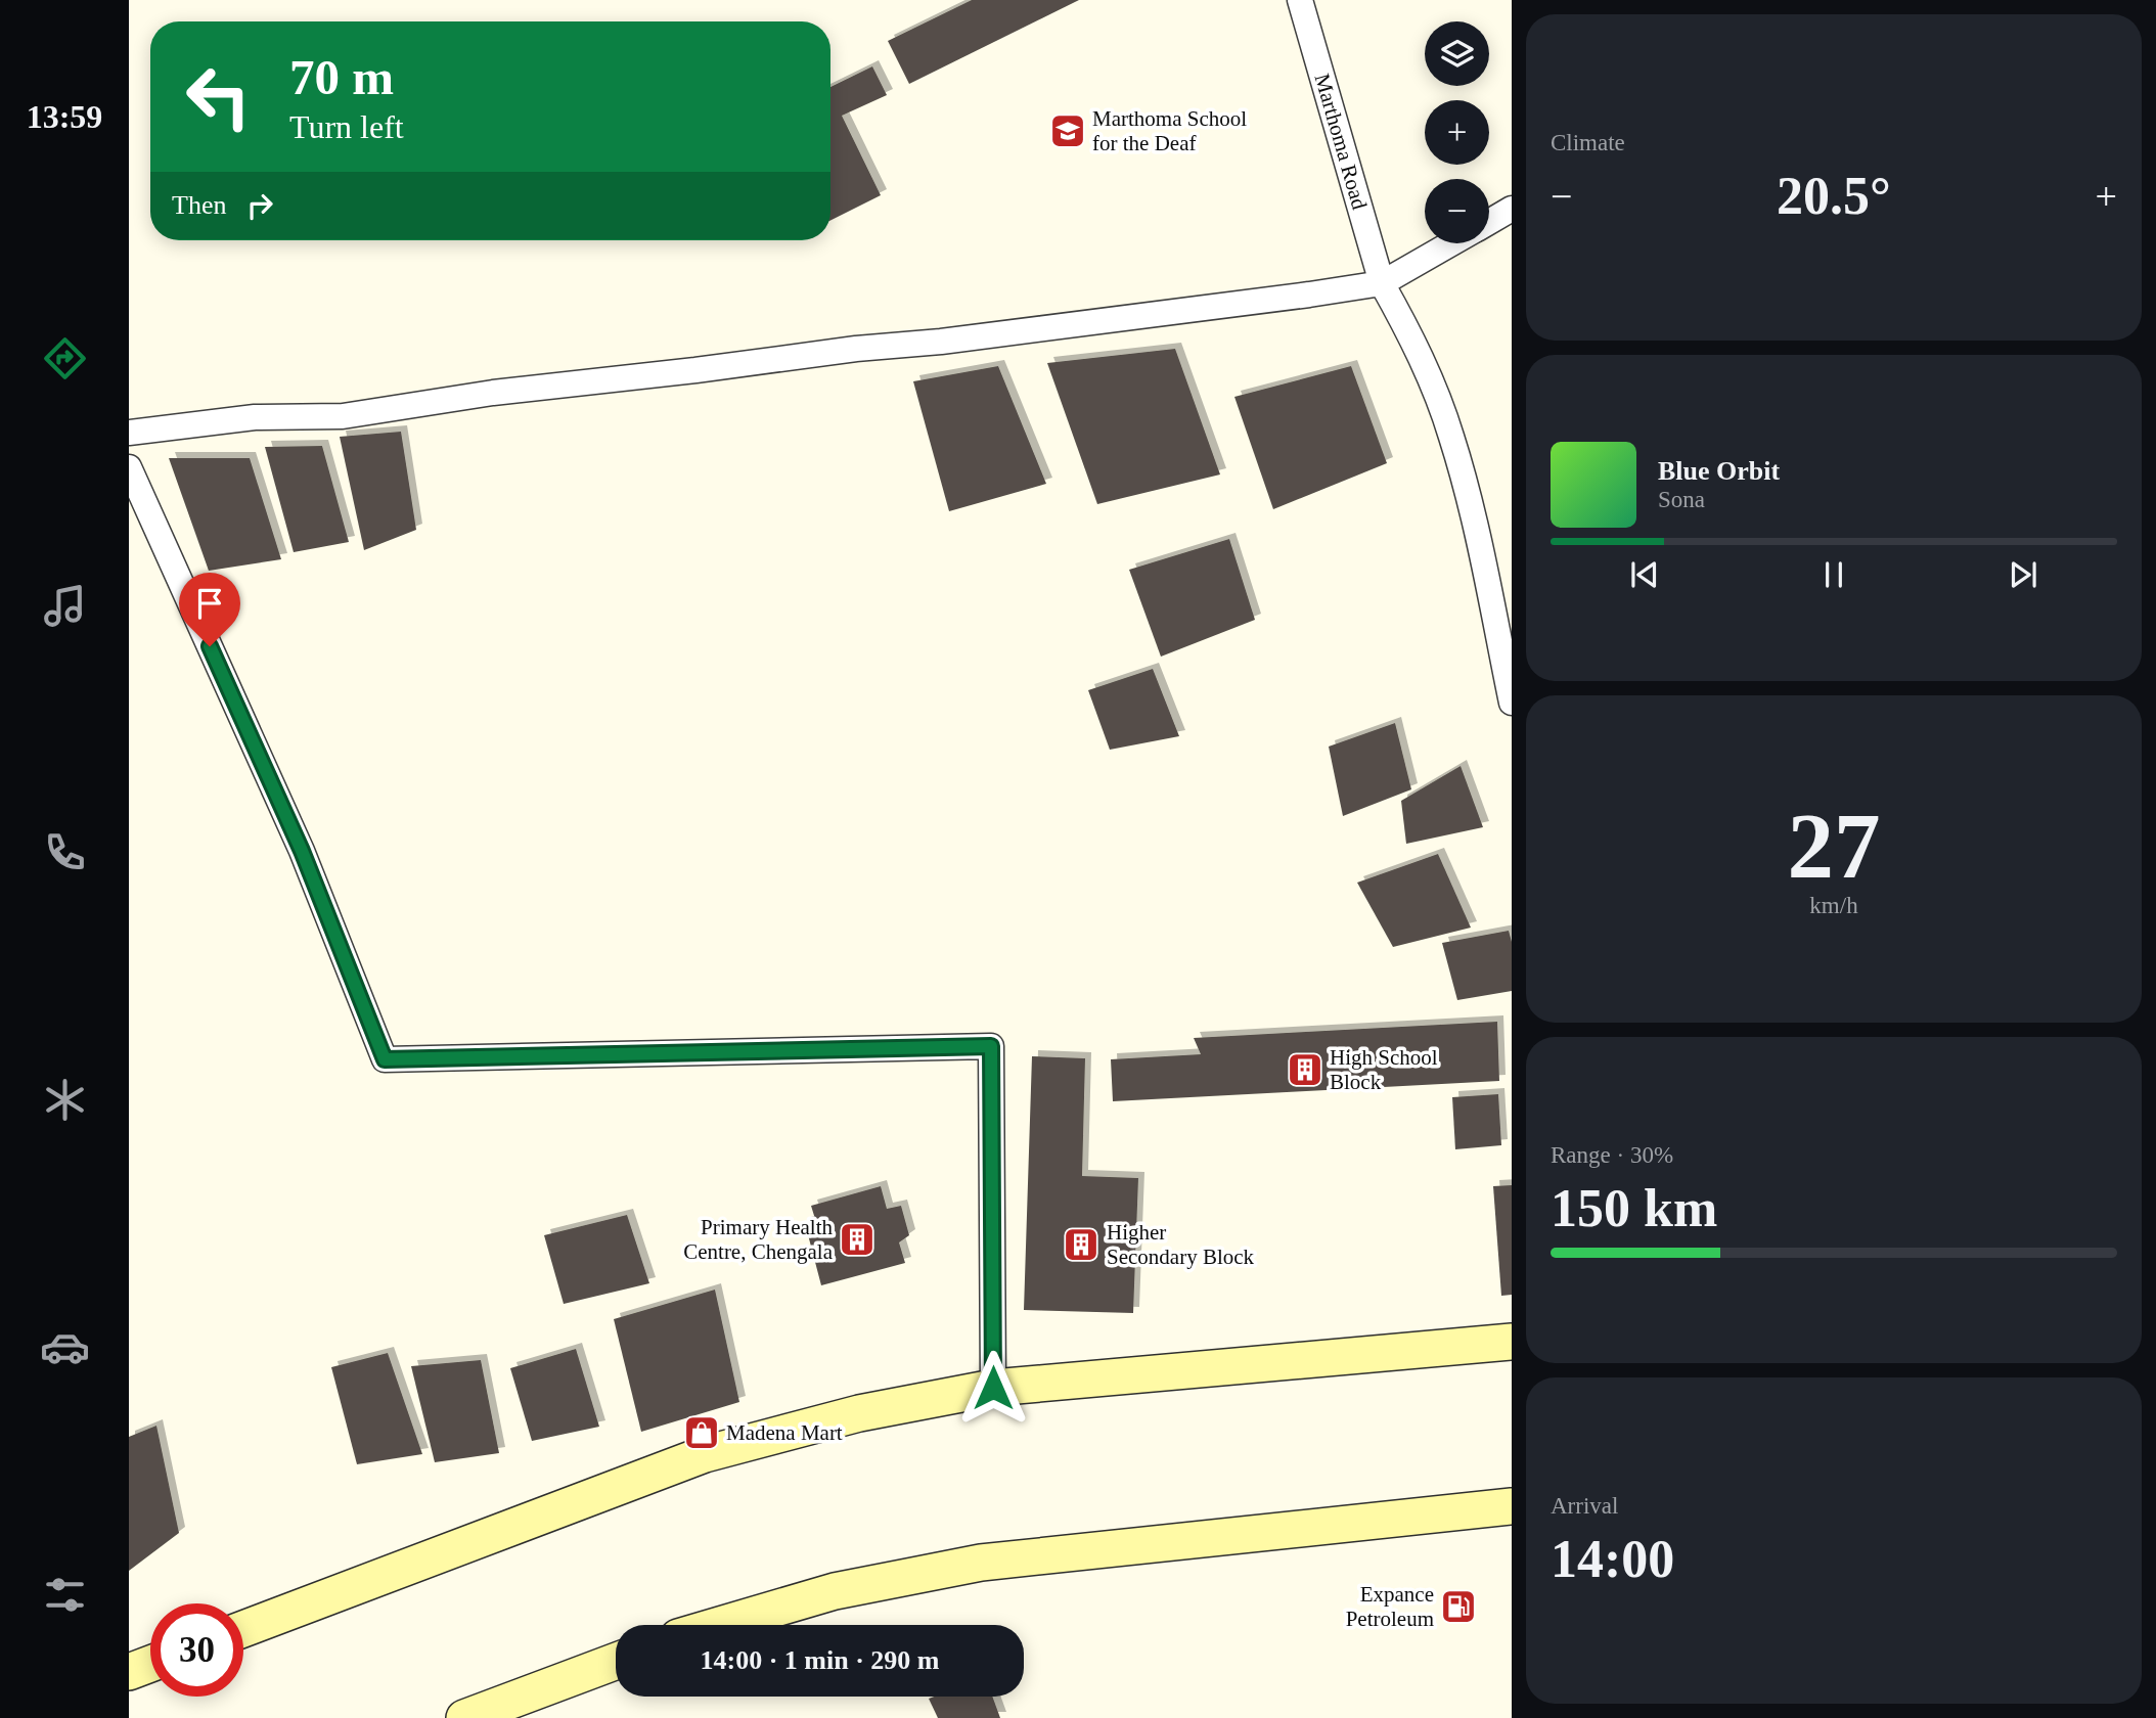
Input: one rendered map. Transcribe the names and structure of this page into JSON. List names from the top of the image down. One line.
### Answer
{"streets":{"street":["Marthoma Road"]},"places":{"school or university":["Marthoma School for the Deaf"],"building":["High School Block","Primary Health Centre, Chengala","Higher Secondary Block"],"shop":["Madena Mart"],"fuel station":["Expance Petroleum"]},"page":{"tabs":"13:59","tile":["Climate",["27","km/h"],["Range · 30%","150 km"],["Arrival","14:00"]],"map_buttons":["+","−"],"turn":["70 m","Turn left"],"heat":["−","20.5°","+"],"then":"Then","song":["Blue Orbit","Sona"],"limit":"30","trip":"14:00 · 1 min · 290 m"}}
